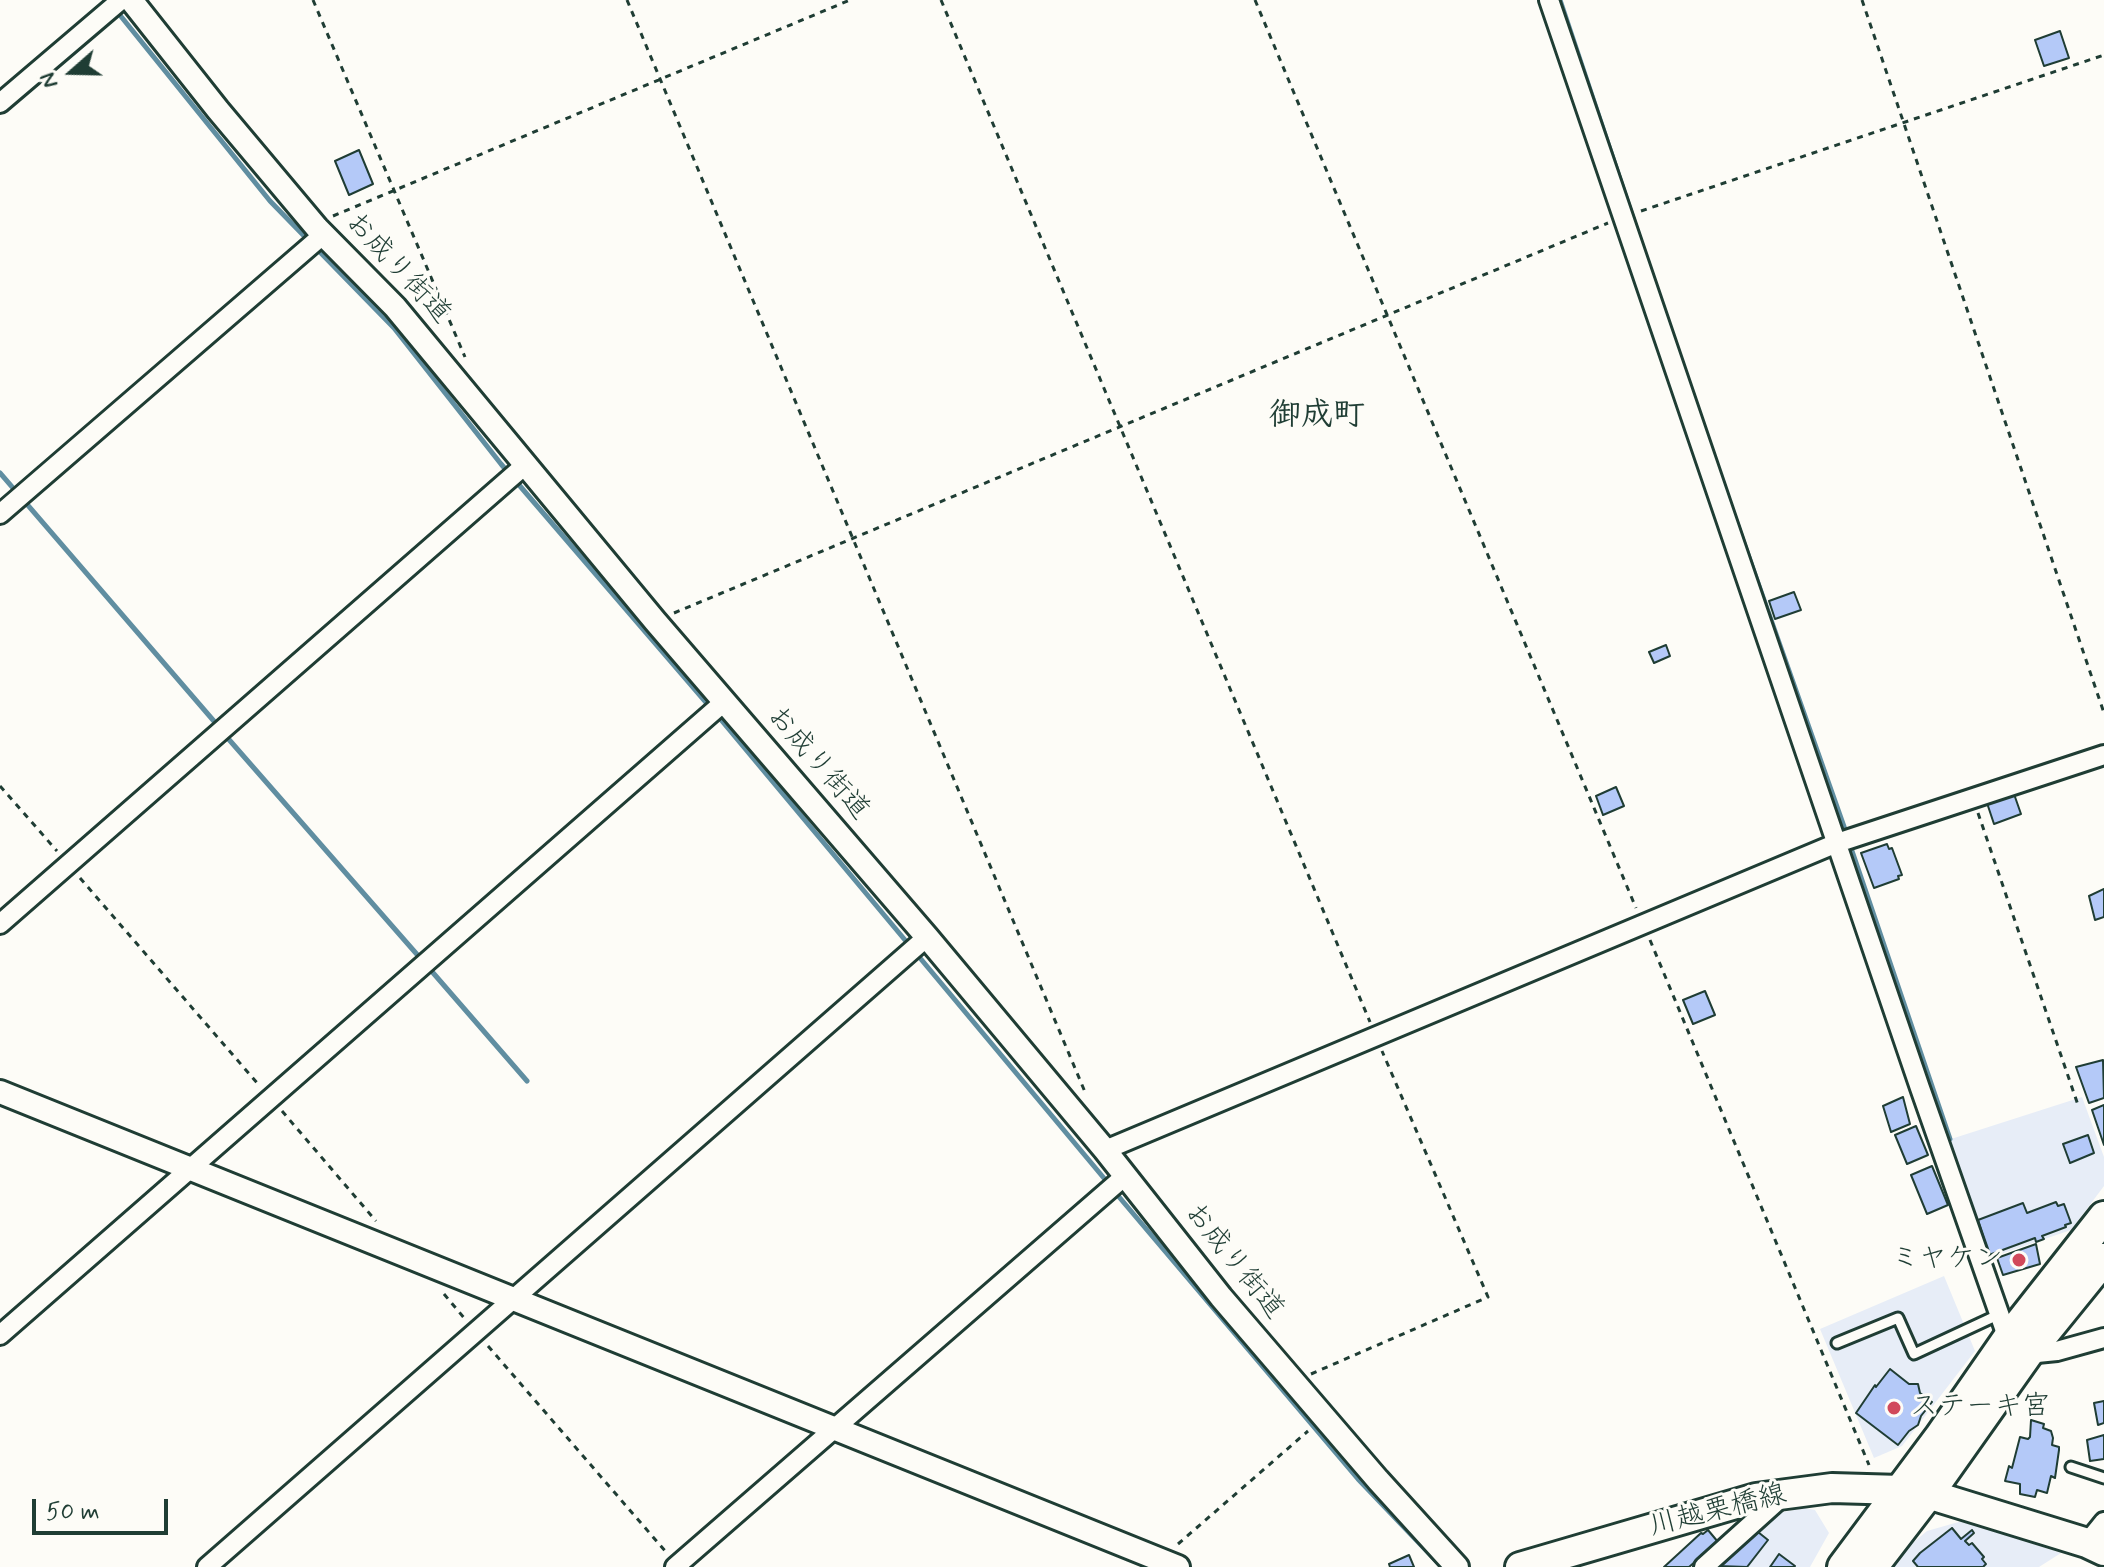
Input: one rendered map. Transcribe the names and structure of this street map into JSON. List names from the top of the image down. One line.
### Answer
{"streets":{"main road":["川越栗橋線"],"street":["お成り街道"]},"districts":["御成町"],"places":["ミヤケン","ステーキ宮"],"scale_bar":"50 m","north":"left"}
